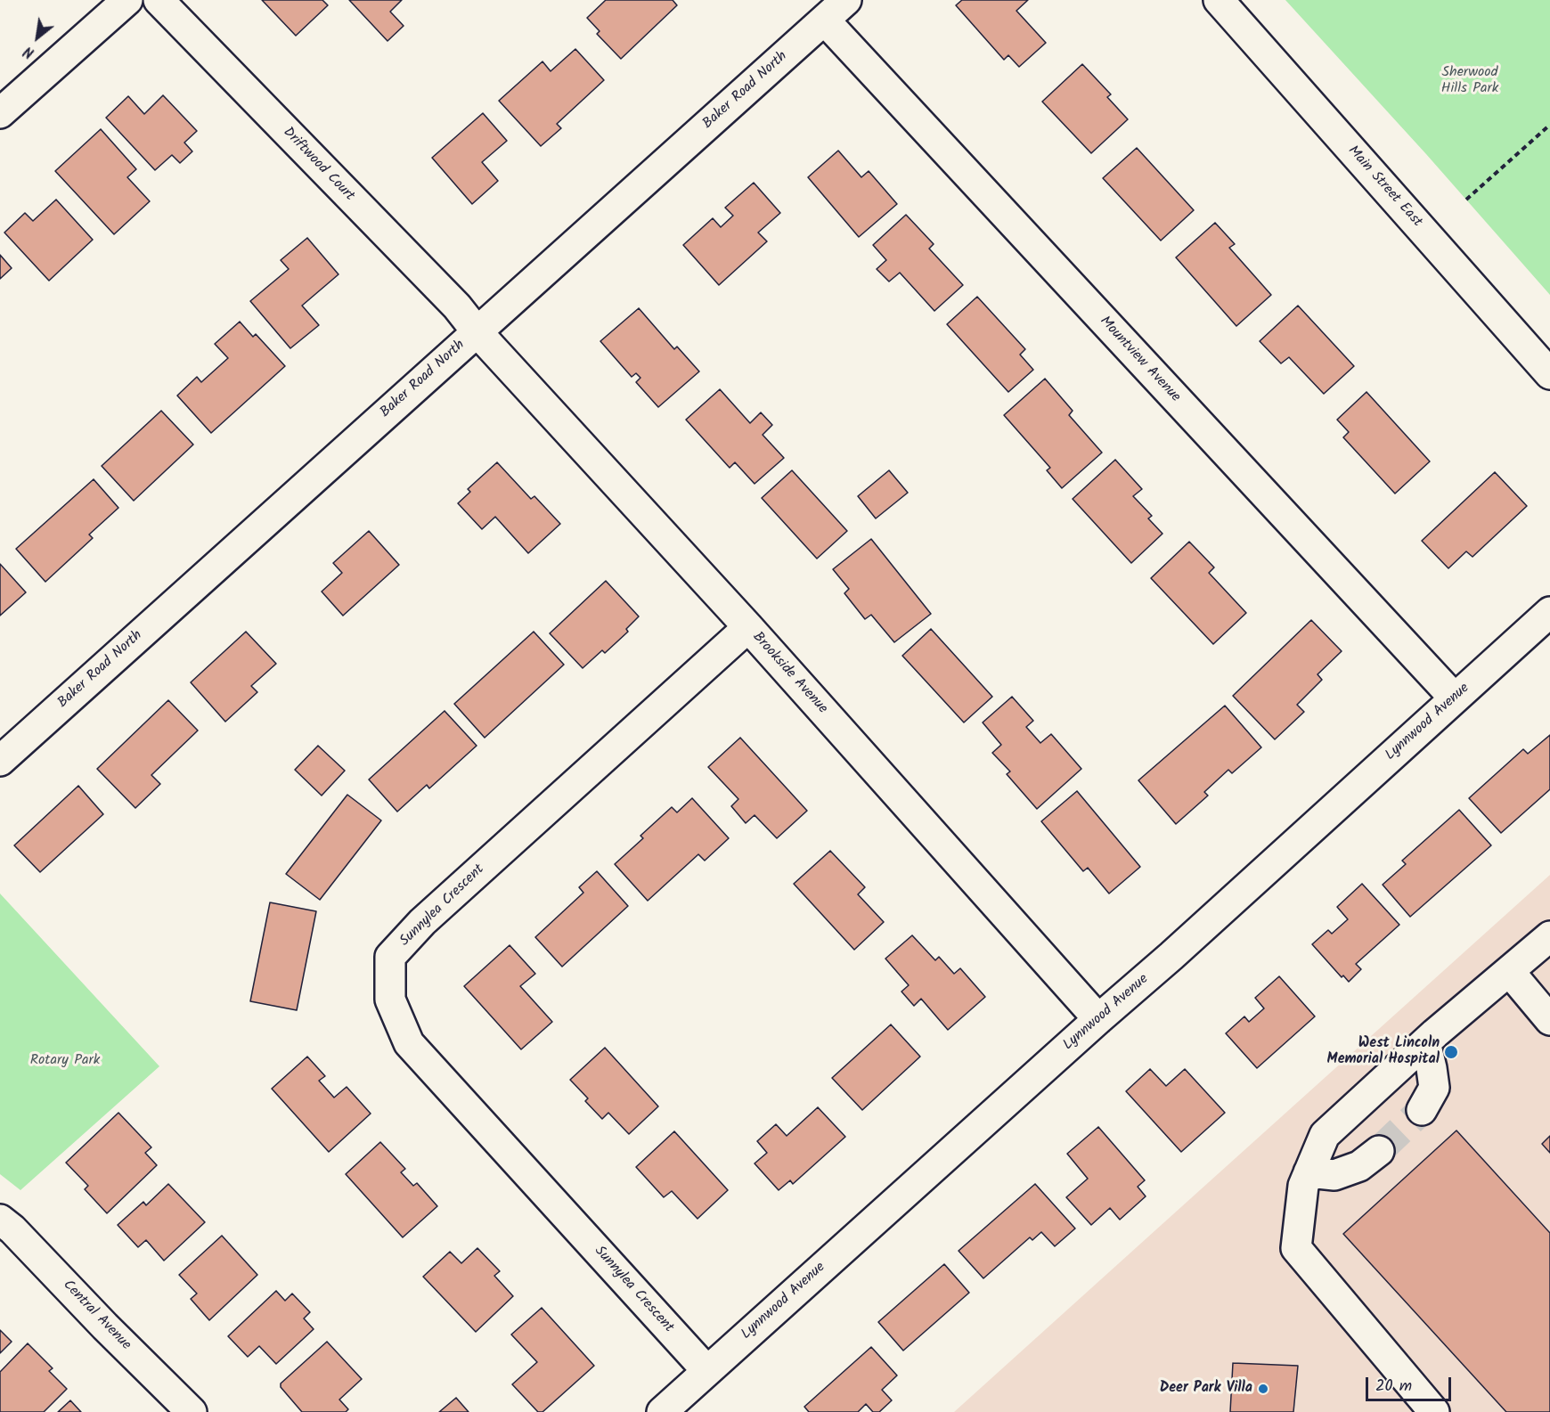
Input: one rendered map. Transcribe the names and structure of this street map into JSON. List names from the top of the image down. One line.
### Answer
{"streets":{"street":["Baker Road North","Driftwood Court","Main Street East","Mountview Avenue","Brookside Avenue","Lynnwood Avenue","Sunnylea Crescent","Central Avenue"]},"crossings":[["Baker Road North","Driftwood Court"],["Baker Road North","Mountview Avenue"],["Baker Road North","Brookside Avenue"],["Driftwood Court","Brookside Avenue"],["Mountview Avenue","Lynnwood Avenue"],["Brookside Avenue","Lynnwood Avenue"],["Brookside Avenue","Sunnylea Crescent"],["Lynnwood Avenue","Sunnylea Crescent"]],"parks":["Sherwood Hills Park","Rotary Park"],"places":["West Lincoln Memorial Hospital","Deer Park Villa"],"scale_bar":"20 m","north":"bottom left"}
